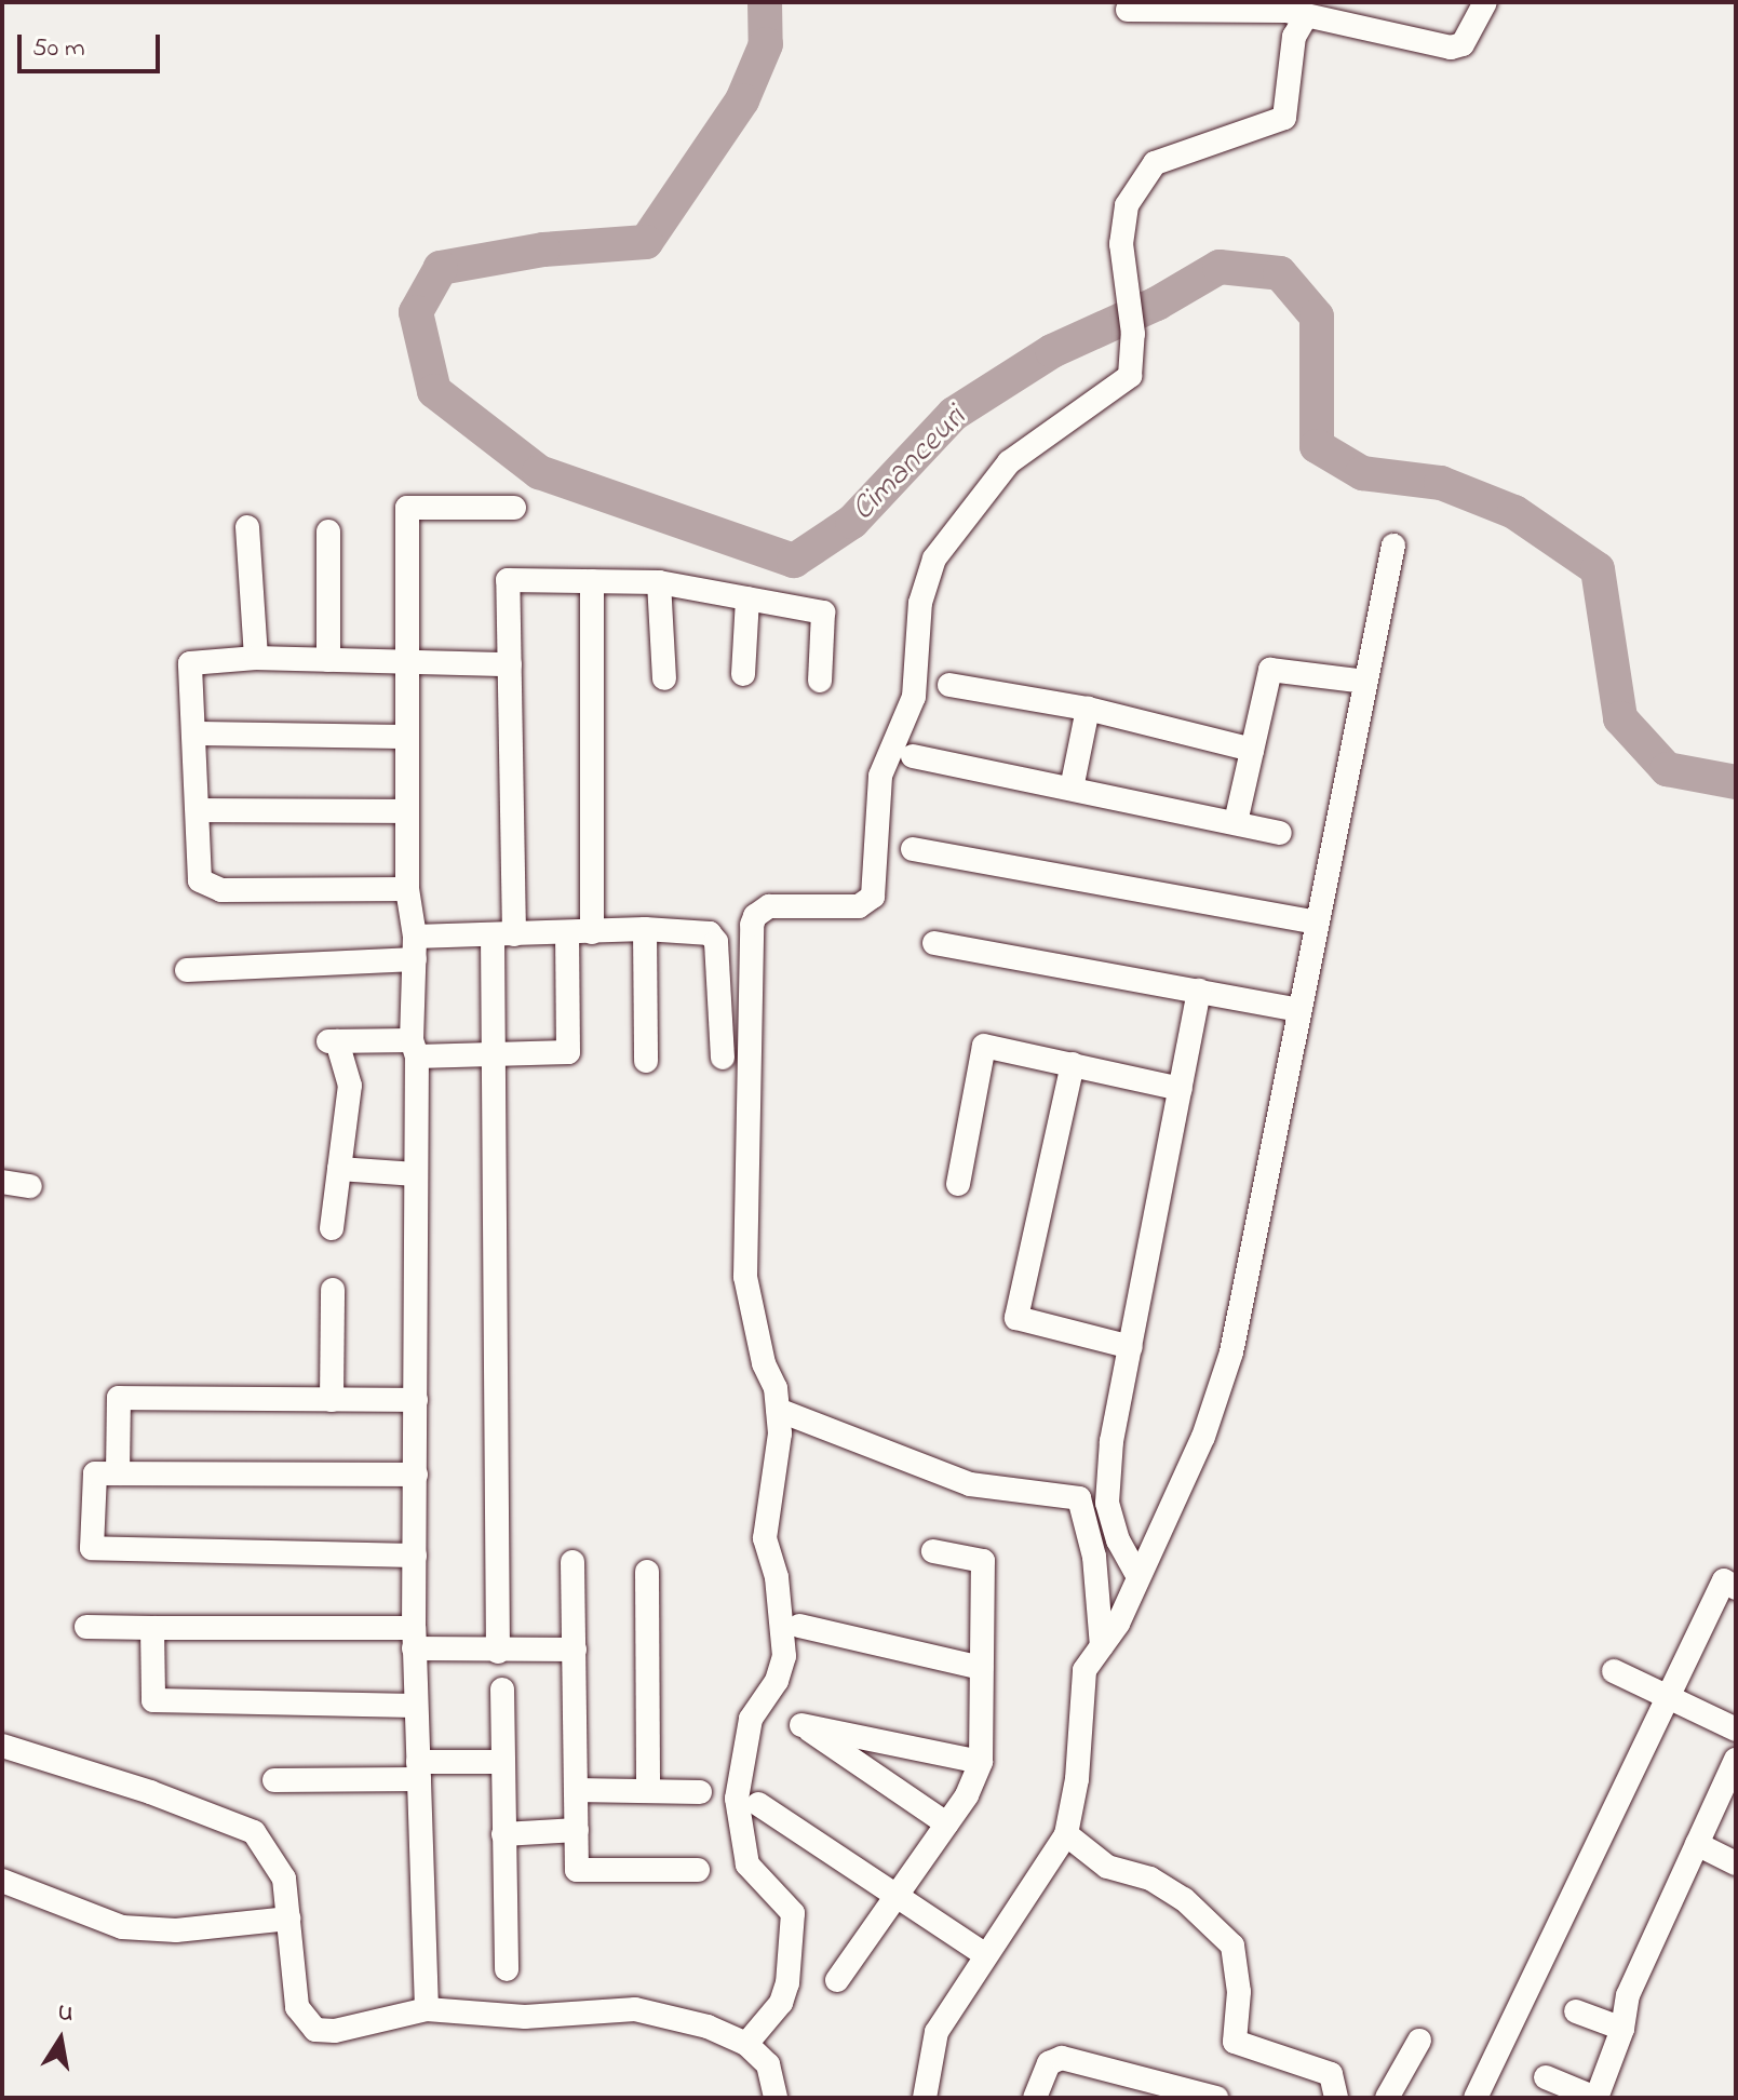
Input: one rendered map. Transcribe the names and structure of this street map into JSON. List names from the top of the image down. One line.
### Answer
{"water":["Cimanceuri"],"scale_bar":"50 m","north":"top"}
